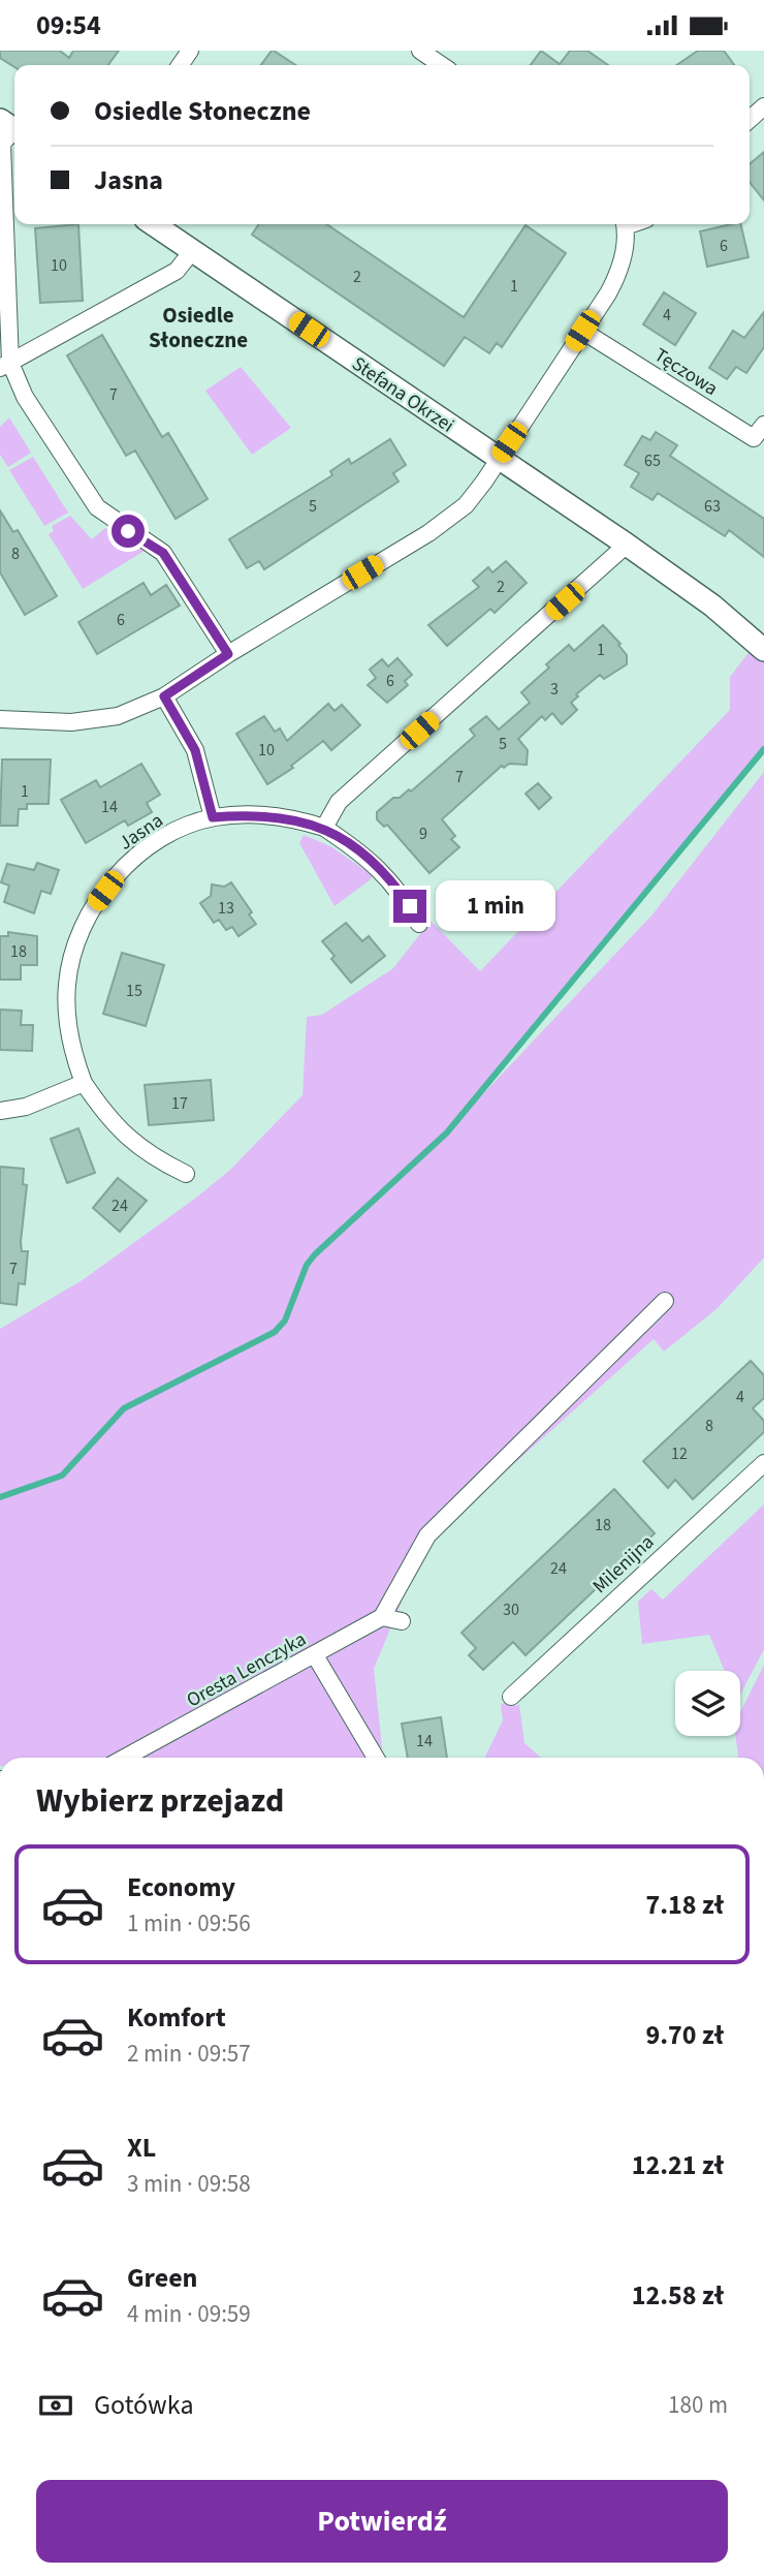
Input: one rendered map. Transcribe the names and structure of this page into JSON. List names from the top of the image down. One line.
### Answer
{"streets":{"street":["Tęczowa","Stefana Okrzei","Jasna","Milenijna","Oresta Lenczyka"]},"districts":["Osiedle Słoneczne"],"house_numbers":["6","10","2","1","4","7","65","5","63","8","2","6","1","6","3","5","10","7","1","14","9","13","18","15","17","24","7","4","8","12","18","24","30","14"],"page":{"status":"09:54","banner":["Osiedle Słoneczne","Jasna"],"bubble":"1 min","heading":"Wybierz przejazd","list":[{"name":"Economy","note":"1 min · 09:56","value":"7.18 zł"},{"name":"Komfort","note":"2 min · 09:57","value":"9.70 zł"},{"name":"XL","note":"3 min · 09:58","value":"12.21 zł"},{"name":"Green","note":"4 min · 09:59","value":"12.58 zł"}],"pay":["Gotówka","180 m"],"buttons":"Potwierdź"}}
